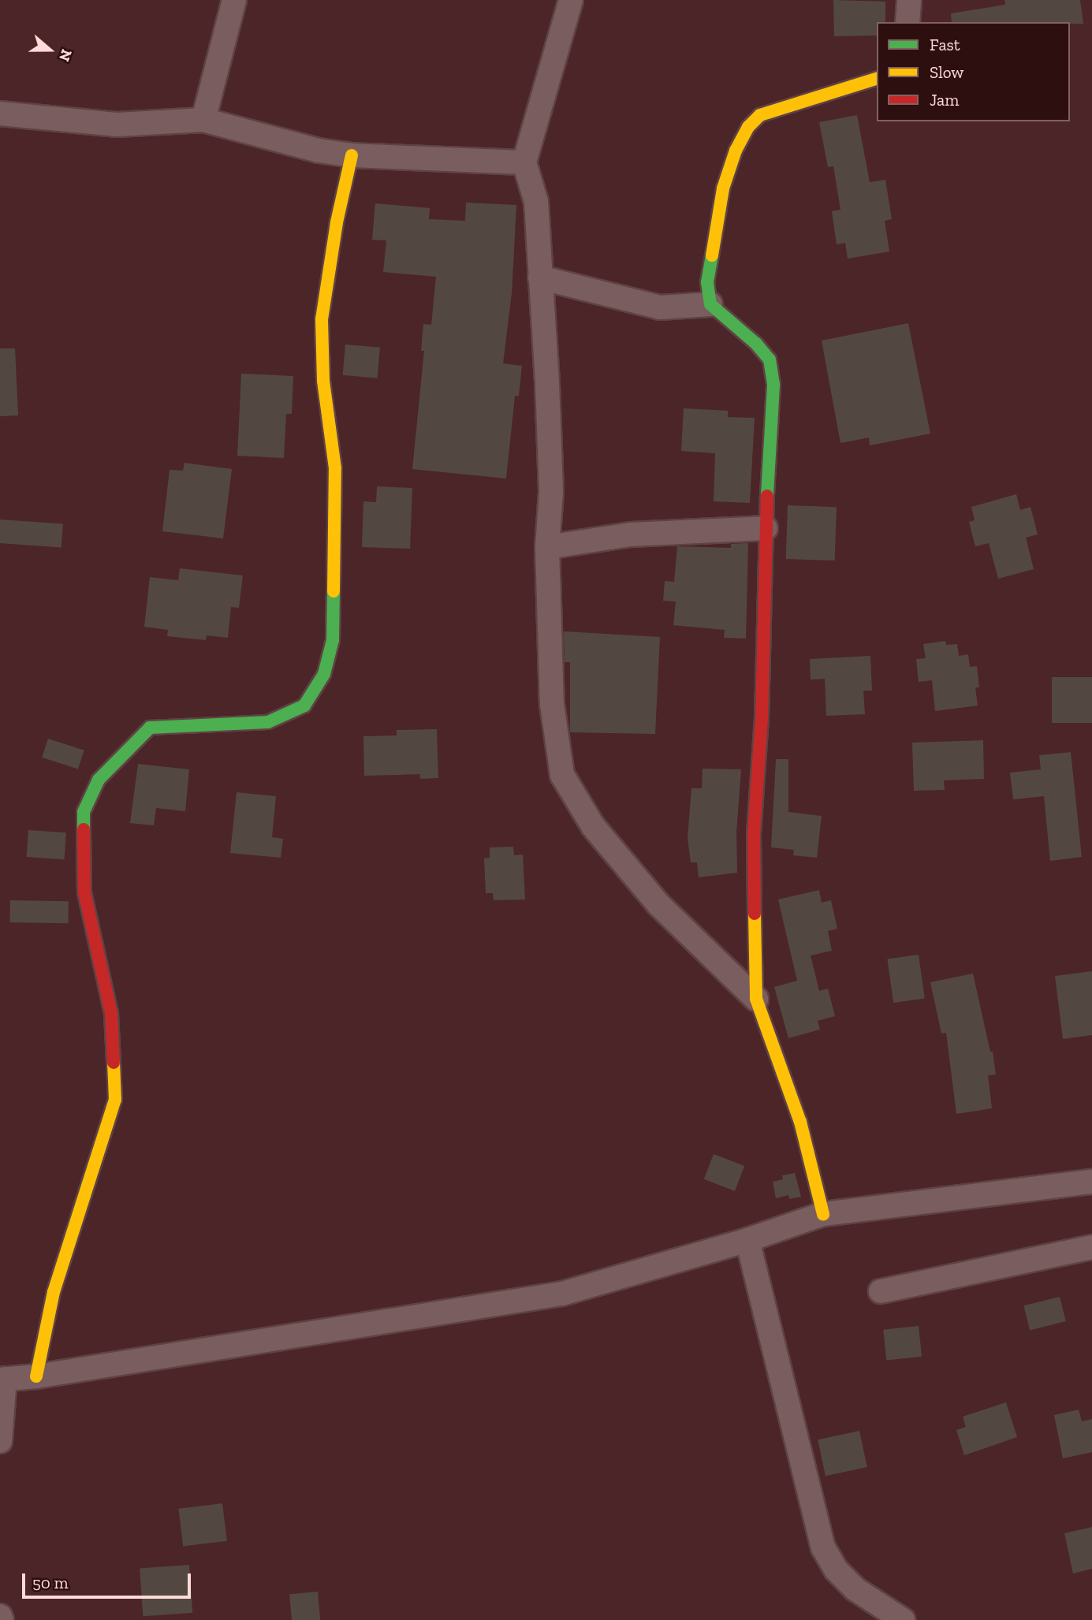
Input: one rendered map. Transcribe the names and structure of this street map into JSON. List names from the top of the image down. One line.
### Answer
{"legend":["Fast","Slow","Jam"],"scale_bar":"50 m","north":"right"}
